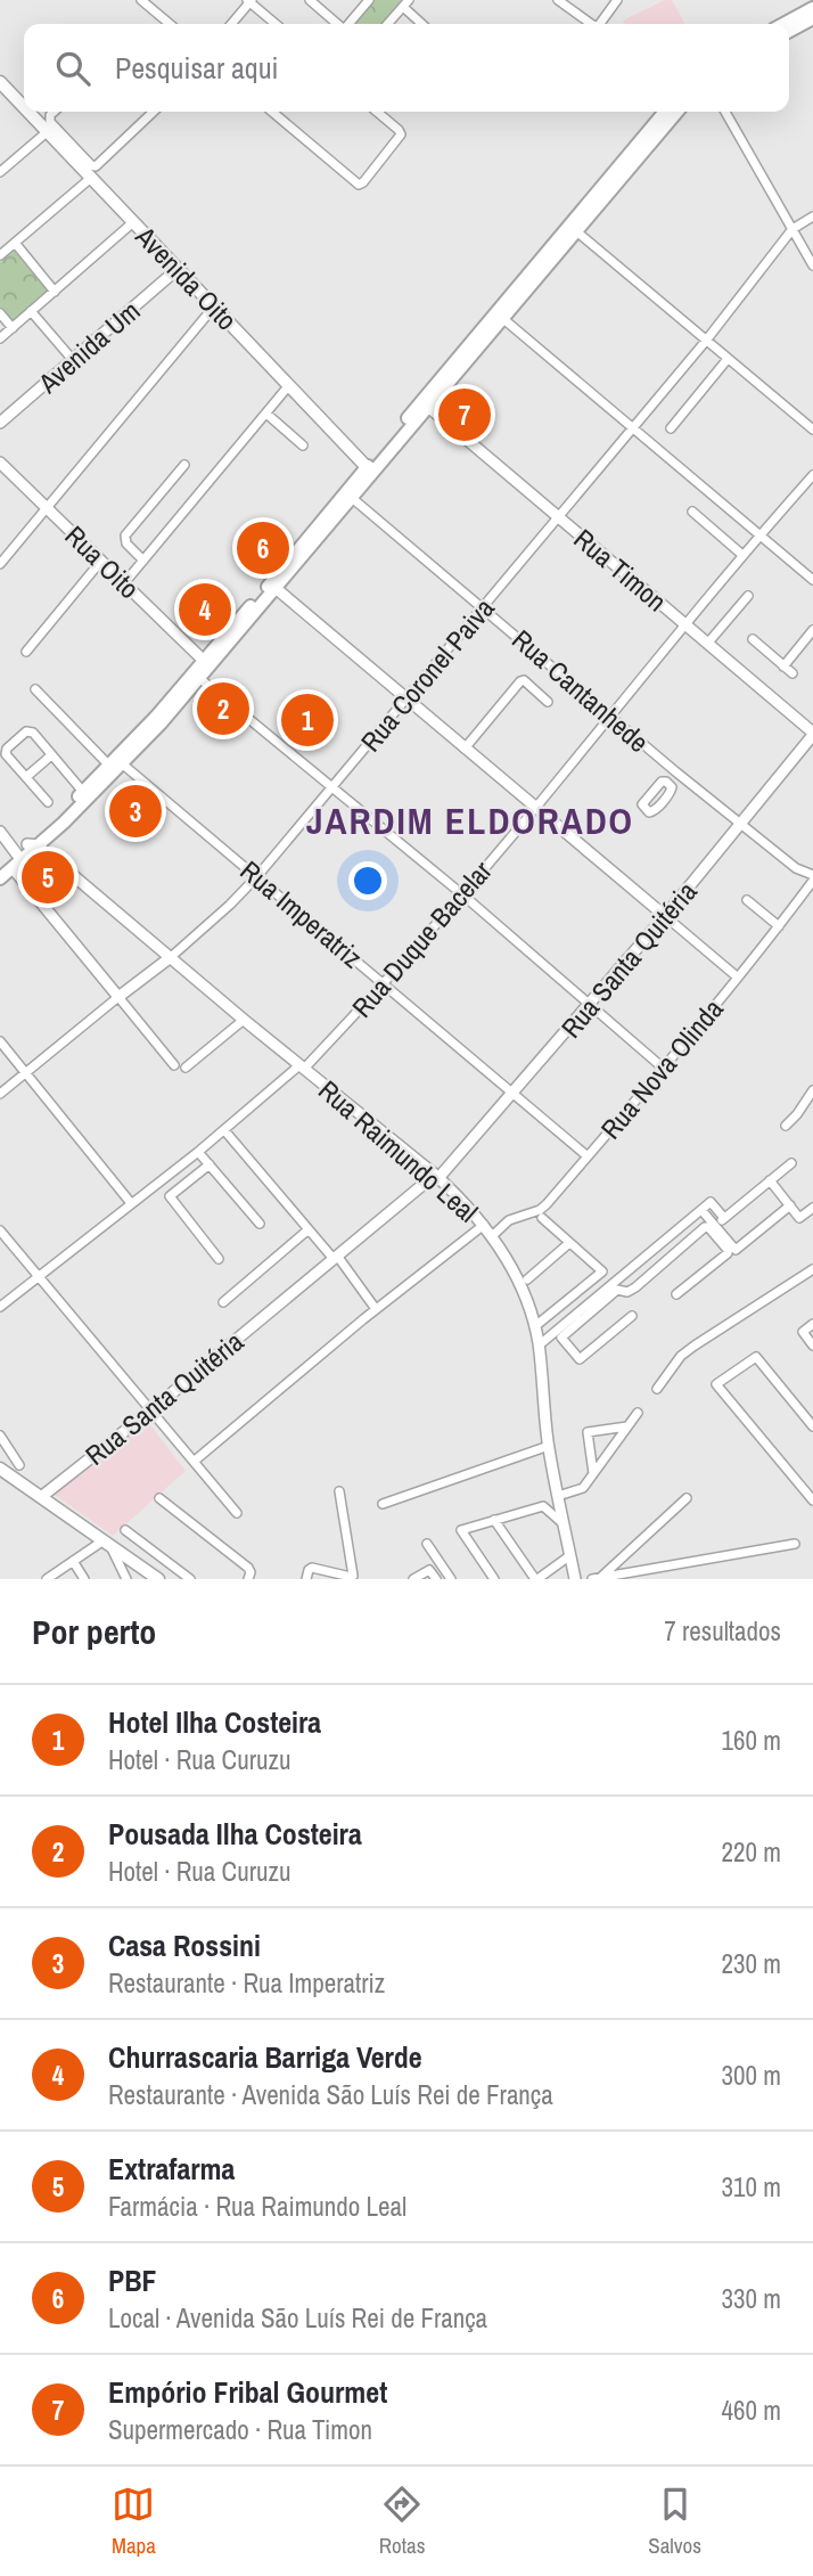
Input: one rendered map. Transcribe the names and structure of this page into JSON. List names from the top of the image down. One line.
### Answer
{"streets":{"main road":["Avenida Oito"],"street":["Avenida Um","Rua Oito","Rua Timon","Rua Coronel Paiva","Rua Cantanhede","Rua Imperatriz","Rua Duque Bacelar","Rua Santa Quitéria","Rua Nova Olinda","Rua Raimundo Leal"]},"crossings":[["Avenida Oito","Avenida Um"],["Rua Timon","Rua Coronel Paiva"],["Rua Timon","Rua Duque Bacelar"],["Rua Timon","Rua Santa Quitéria"],["Rua Coronel Paiva","Rua Cantanhede"],["Rua Coronel Paiva","Rua Imperatriz"],["Rua Coronel Paiva","Rua Raimundo Leal"],["Rua Cantanhede","Rua Duque Bacelar"],["Rua Cantanhede","Rua Santa Quitéria"],["Rua Cantanhede","Rua Nova Olinda"],["Rua Imperatriz","Rua Duque Bacelar"],["Rua Imperatriz","Rua Santa Quitéria"],["Rua Imperatriz","Rua Nova Olinda"],["Rua Duque Bacelar","Rua Raimundo Leal"],["Rua Santa Quitéria","Rua Raimundo Leal"],["Rua Nova Olinda","Rua Raimundo Leal"]],"districts":["JARDIM ELDORADO"],"page":{"search":"Pesquisar aqui","pins":["7","6","4","2","1","3","5"],"heading":["Por perto","7 resultados"],"list":[{"mark":"1","name":"Hotel Ilha Costeira","note":"Hotel · Rua Curuzu","value":"160 m"},{"mark":"2","name":"Pousada Ilha Costeira","note":"Hotel · Rua Curuzu","value":"220 m"},{"mark":"3","name":"Casa Rossini","note":"Restaurante · Rua Imperatriz","value":"230 m"},{"mark":"4","name":"Churrascaria Barriga Verde","note":"Restaurante · Avenida São Luís Rei de França","value":"300 m"},{"mark":"5","name":"Extrafarma","note":"Farmácia · Rua Raimundo Leal","value":"310 m"},{"mark":"6","name":"PBF","note":"Local · Avenida São Luís Rei de França","value":"330 m"},{"mark":"7","name":"Empório Fribal Gourmet","note":"Supermercado · Rua Timon","value":"460 m"}],"nav":["Mapa","Rotas","Salvos"]}}
